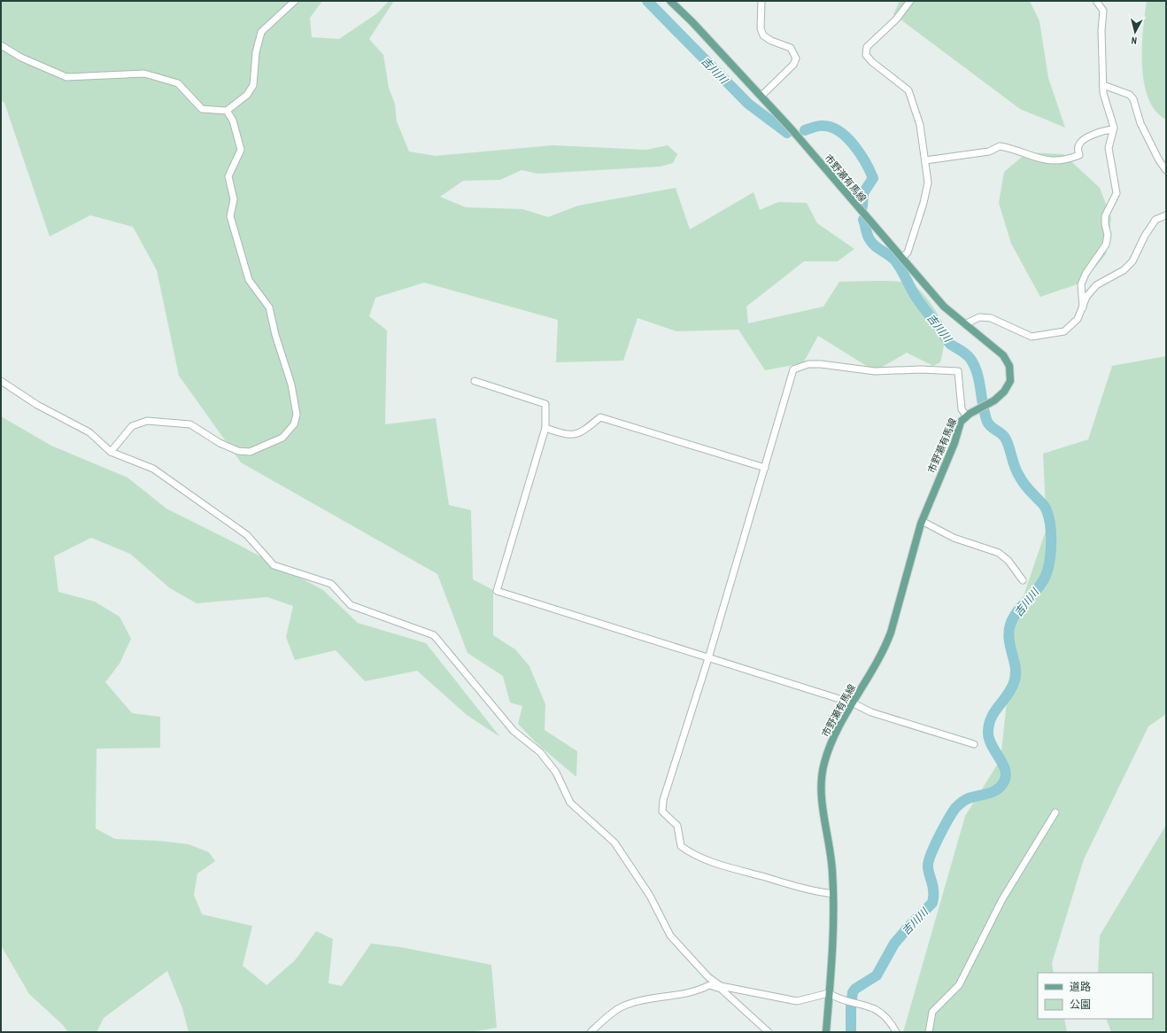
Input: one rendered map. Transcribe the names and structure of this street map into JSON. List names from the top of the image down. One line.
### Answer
{"streets":{"main road":["市野瀬有馬線"]},"water":["吉川川"],"legend":["道路","公園"],"north":"bottom"}
